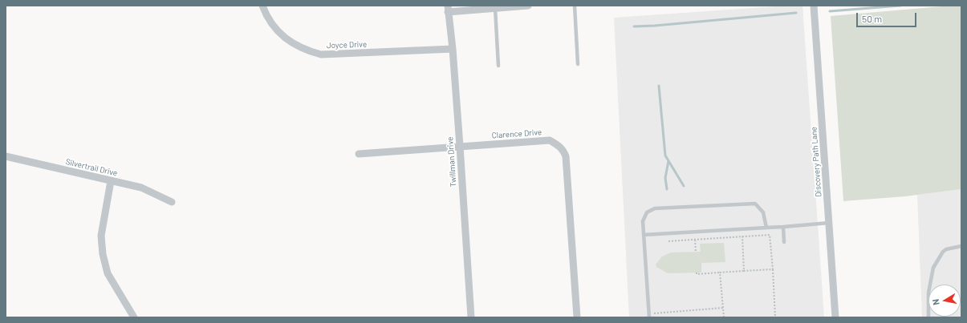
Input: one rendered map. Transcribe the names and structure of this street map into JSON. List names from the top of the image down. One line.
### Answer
{"streets":{"street":["Joyce Drive","Clarence Drive","Twillman Drive","Discovery Path Lane","Silvertrail Drive"]},"crossings":[["Joyce Drive","Twillman Drive"],["Clarence Drive","Twillman Drive"]],"scale_bar":"50 m","north":"left"}
